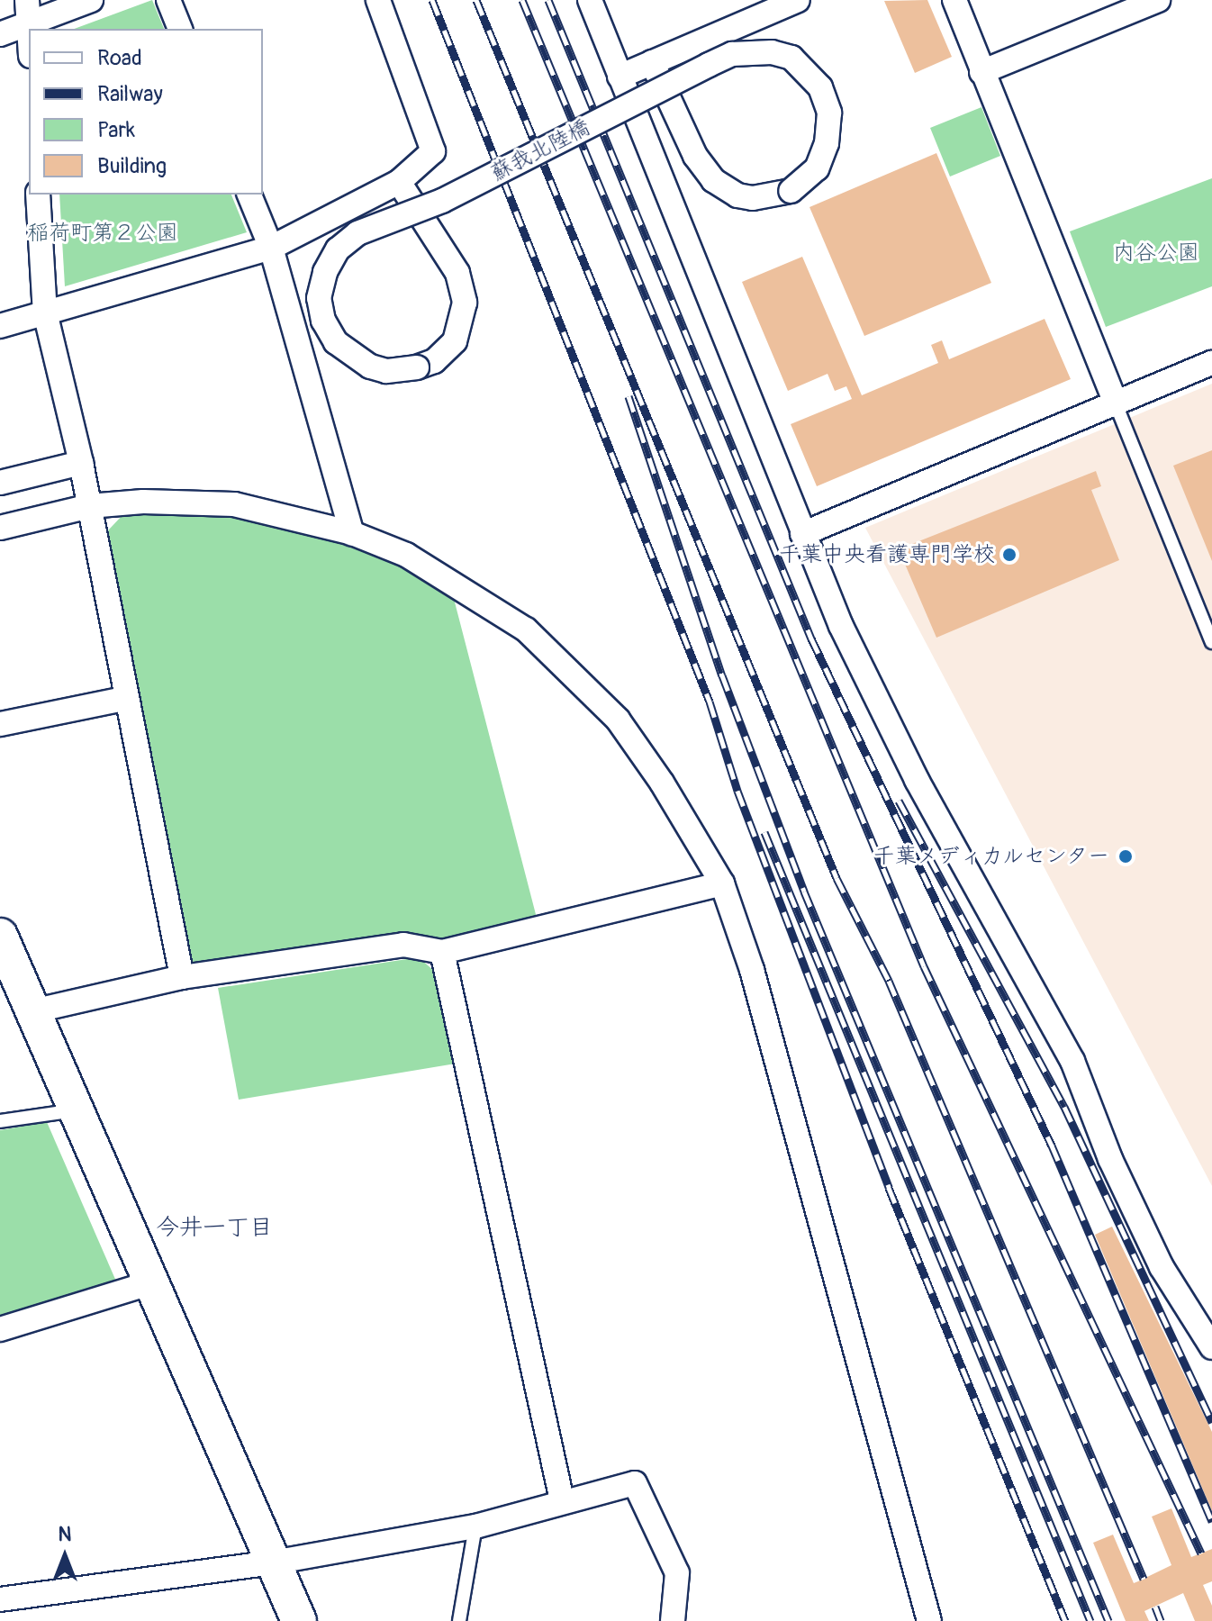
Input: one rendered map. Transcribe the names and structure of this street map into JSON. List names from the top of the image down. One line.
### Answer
{"streets":{"street":["蘇我北陸橋"]},"districts":["今井一丁目"],"parks":["稲荷町第２公園","内谷公園"],"places":["千葉中央看護専門学校","千葉メディカルセンター"],"legend":["Road","Railway","Park","Building"],"north":"top"}
